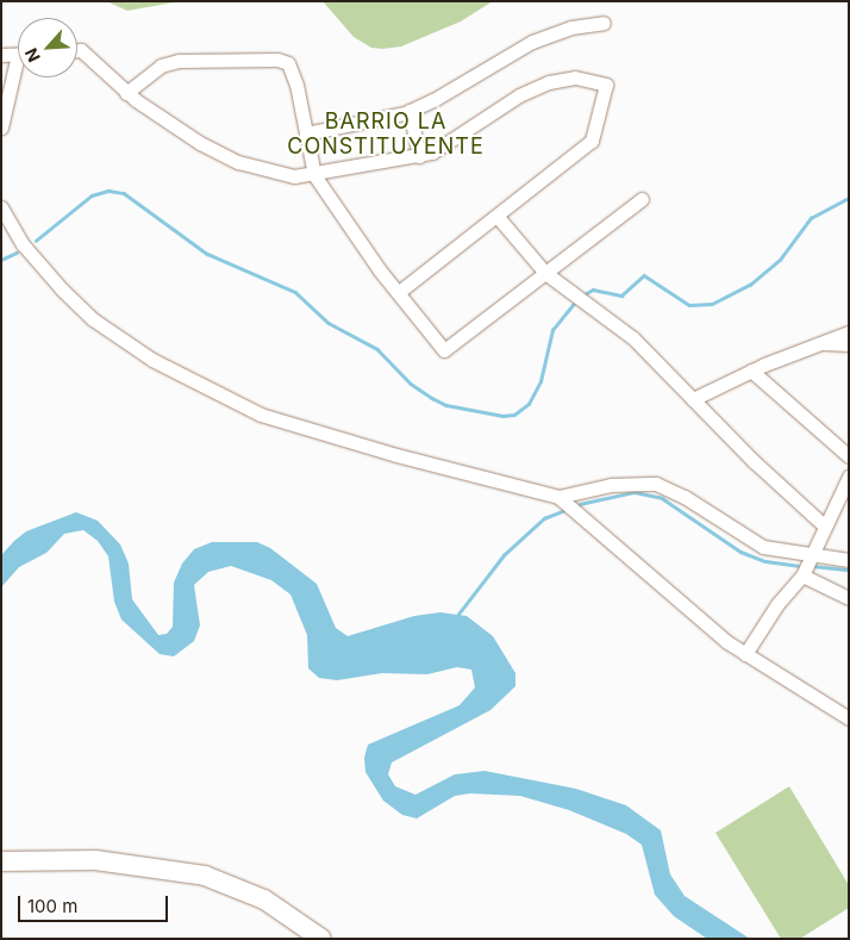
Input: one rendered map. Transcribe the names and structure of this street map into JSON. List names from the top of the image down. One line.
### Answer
{"districts":["BARRIO LA CONSTITUYENTE"],"scale_bar":"100 m","north":"bottom left"}
